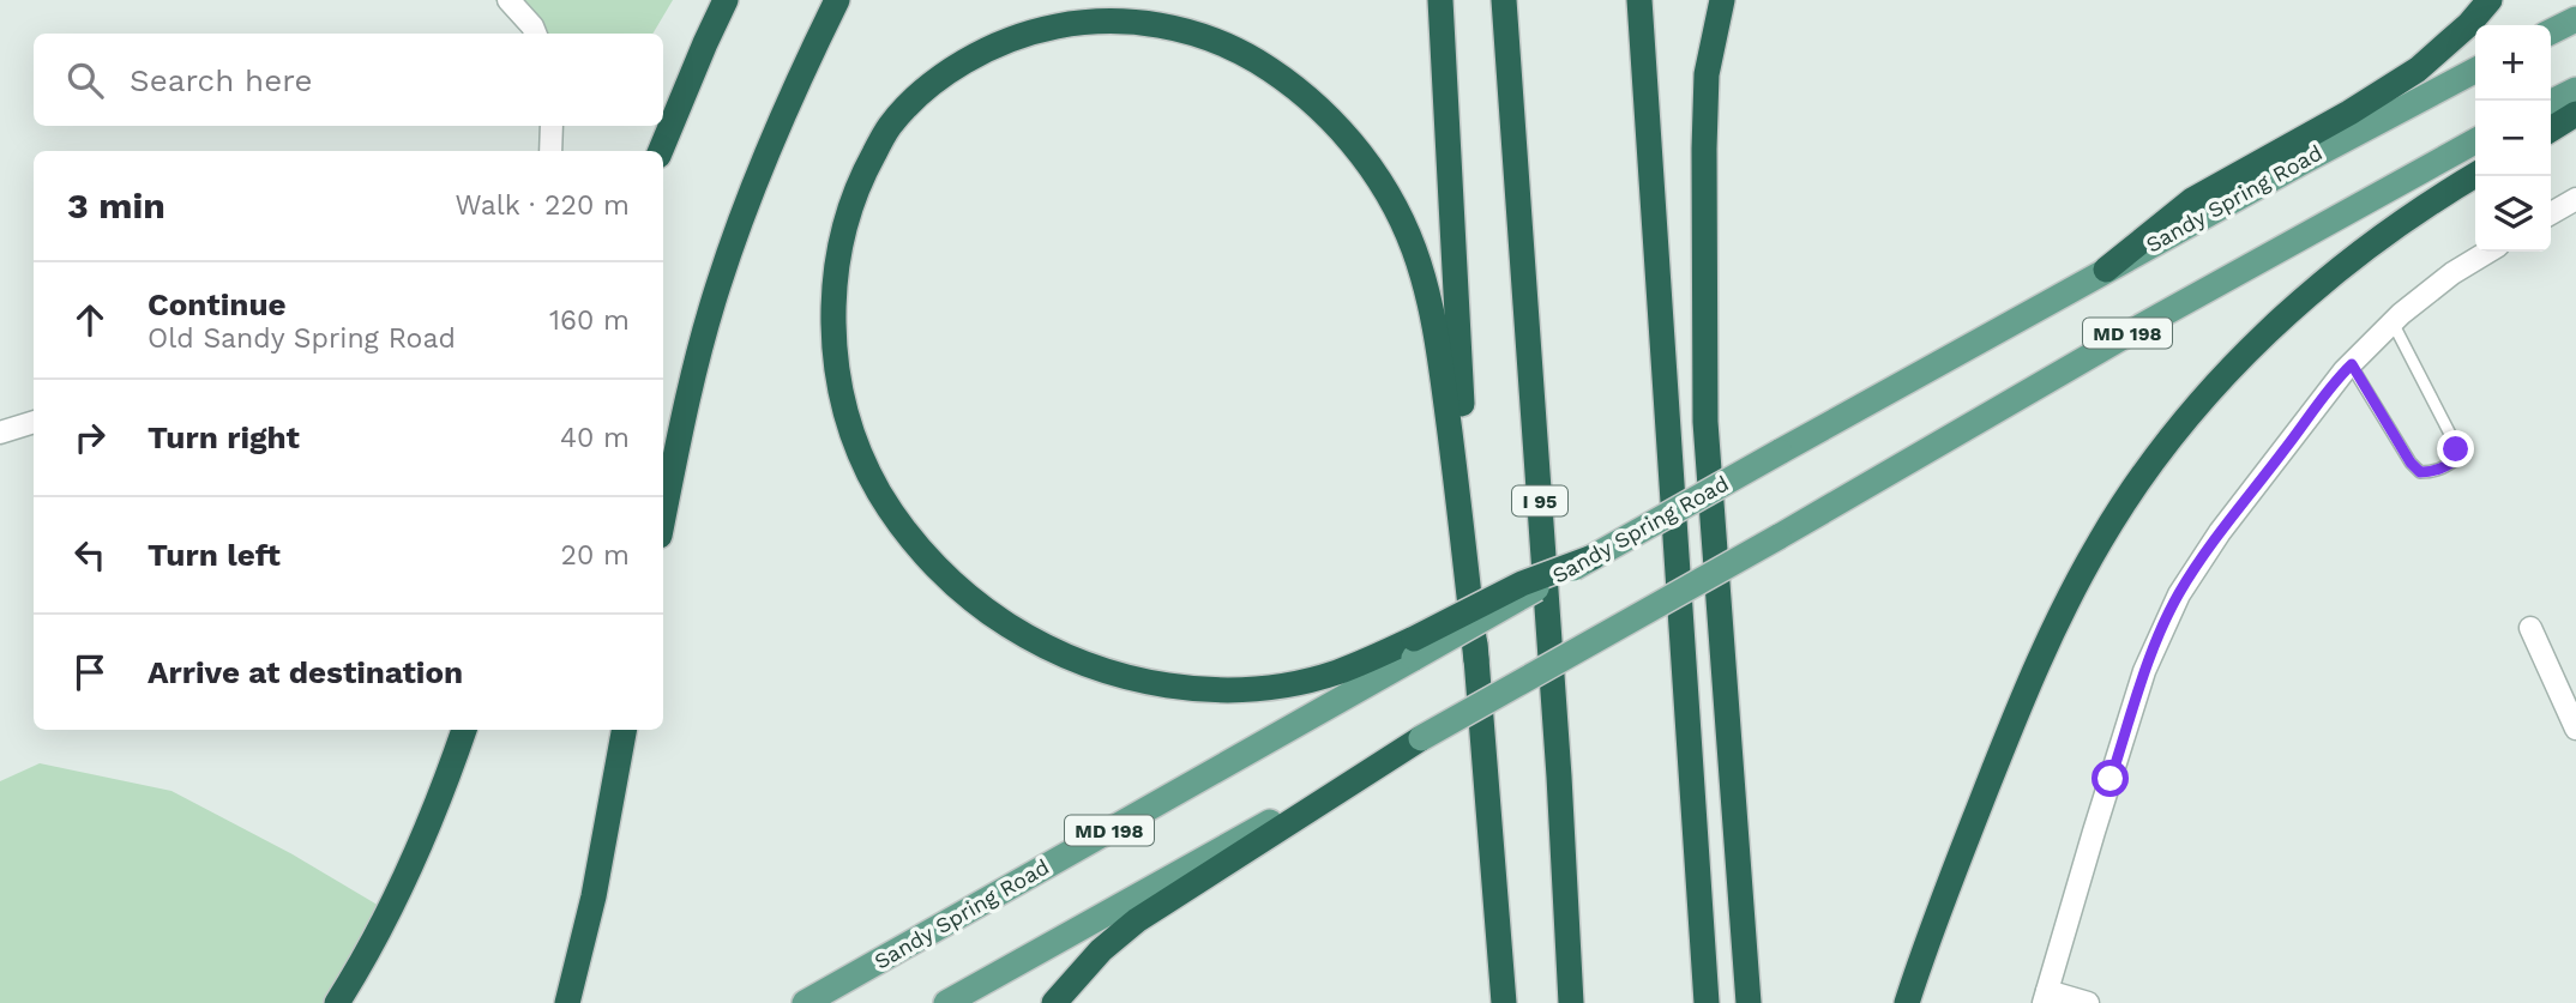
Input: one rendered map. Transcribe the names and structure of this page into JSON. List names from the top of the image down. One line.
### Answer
{"streets":{"highway":["I 95"],"main road":["Sandy Spring Road","MD 198"]},"page":{"map_buttons":["+","−"],"search":"Search here","heading":["3 min","Walk · 220 m"],"list":[["Continue","Old Sandy Spring Road","160 m"],["Turn right","40 m"],["Turn left","20 m"],"Arrive at destination"]}}
